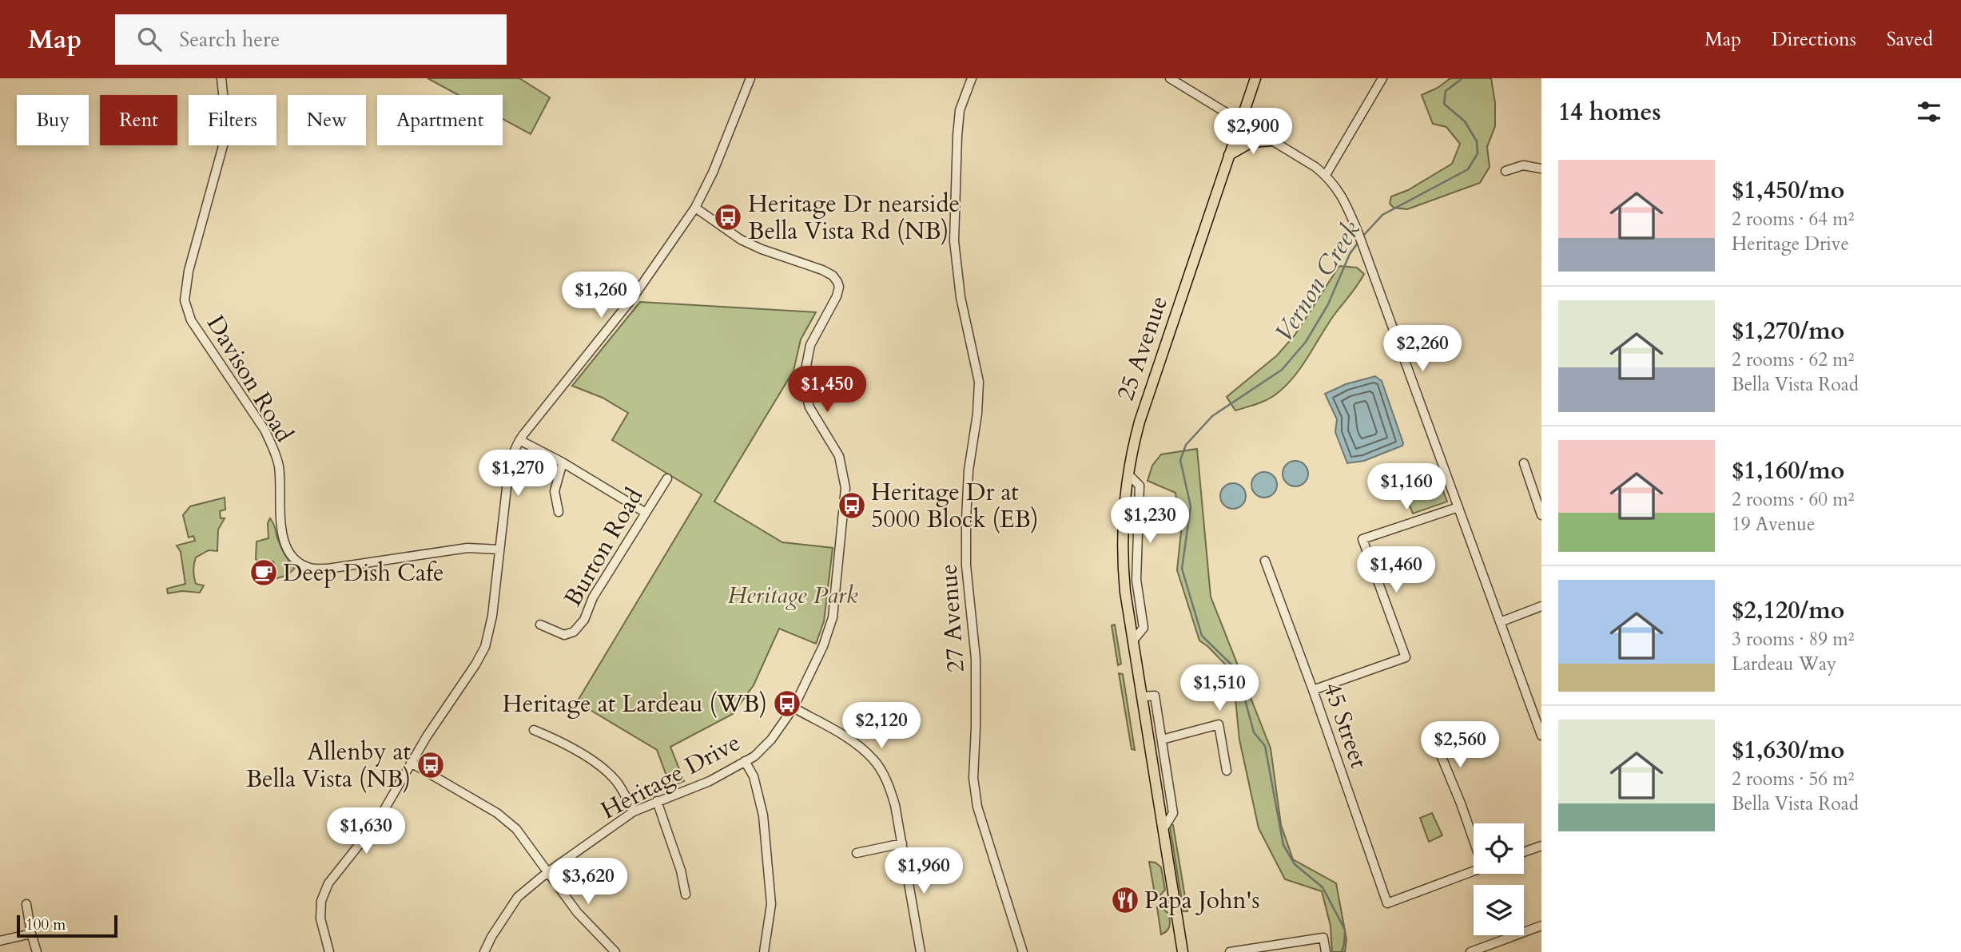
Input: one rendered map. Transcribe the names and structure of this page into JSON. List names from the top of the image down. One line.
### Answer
{"streets":{"main road":["25 Avenue"],"street":["Davison Road","Burton Road","27 Avenue","45 Street","Heritage Drive"]},"water":["Vernon Creek"],"parks":["Heritage Park"],"places":{"bus stop":["Heritage Dr nearside Bella Vista Rd (NB)","Heritage Dr at 5000 Block (EB)","Heritage at Lardeau (WB)","Allenby at Bella Vista (NB)"],"cafe":["Deep Dish Cafe"],"restaurant":["Papa John's"]},"scale_bar":"100 m","page":{"header":"Map","search":"Search here","nav":["Map","Directions","Saved"],"heading":"14 homes","chip":["Buy","Rent","Filters","New","Apartment"],"price":["$2,900","$1,260","$2,260","$1,450","$1,270","$1,160","$1,230","$1,460","$1,510","$2,120","$2,560","$1,630","$1,960","$3,620"],"list":[{"name":"$1,450/mo","note":"2 rooms · 64 m² · Heritage Drive"},{"name":"$1,270/mo","note":"2 rooms · 62 m² · Bella Vista Road"},{"name":"$1,160/mo","note":"2 rooms · 60 m² · 19 Avenue"},{"name":"$2,120/mo","note":"3 rooms · 89 m² · Lardeau Way"},{"name":"$1,630/mo","note":"2 rooms · 56 m² · Bella Vista Road"}],"scale":"100 m"}}
